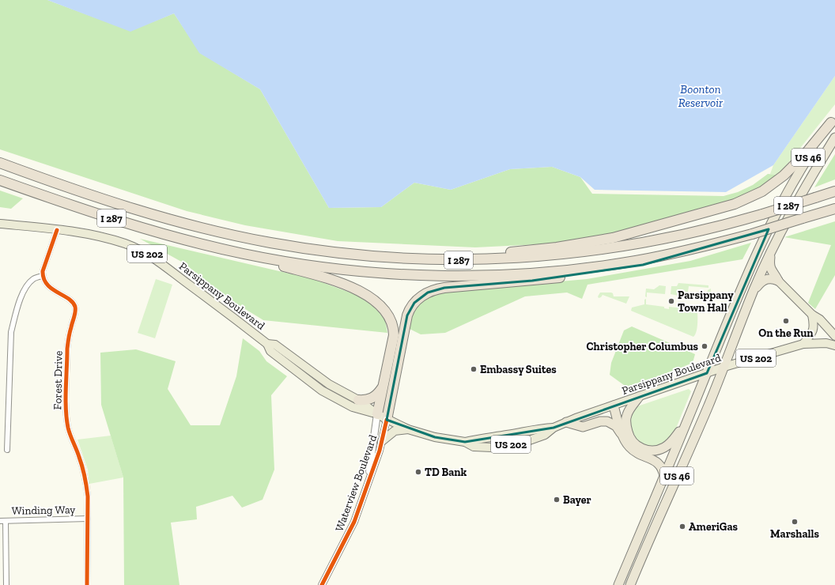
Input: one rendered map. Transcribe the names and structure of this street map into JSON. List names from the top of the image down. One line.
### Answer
{"streets":{"highway":["US 46","I 287"],"main road":["US 202","Parsippany Boulevard"],"street":["Forest Drive","Waterview Boulevard","Winding Way"]},"crossings":[["US 46","Parsippany Boulevard"],["Parsippany Boulevard","Waterview Boulevard"],["Forest Drive","Winding Way"]],"water":["Boonton Reservoir"],"places":["Parsippany Town Hall","On the Run","Christopher Columbus","Embassy Suites","TD Bank","Bayer","Marshalls","AmeriGas"]}
